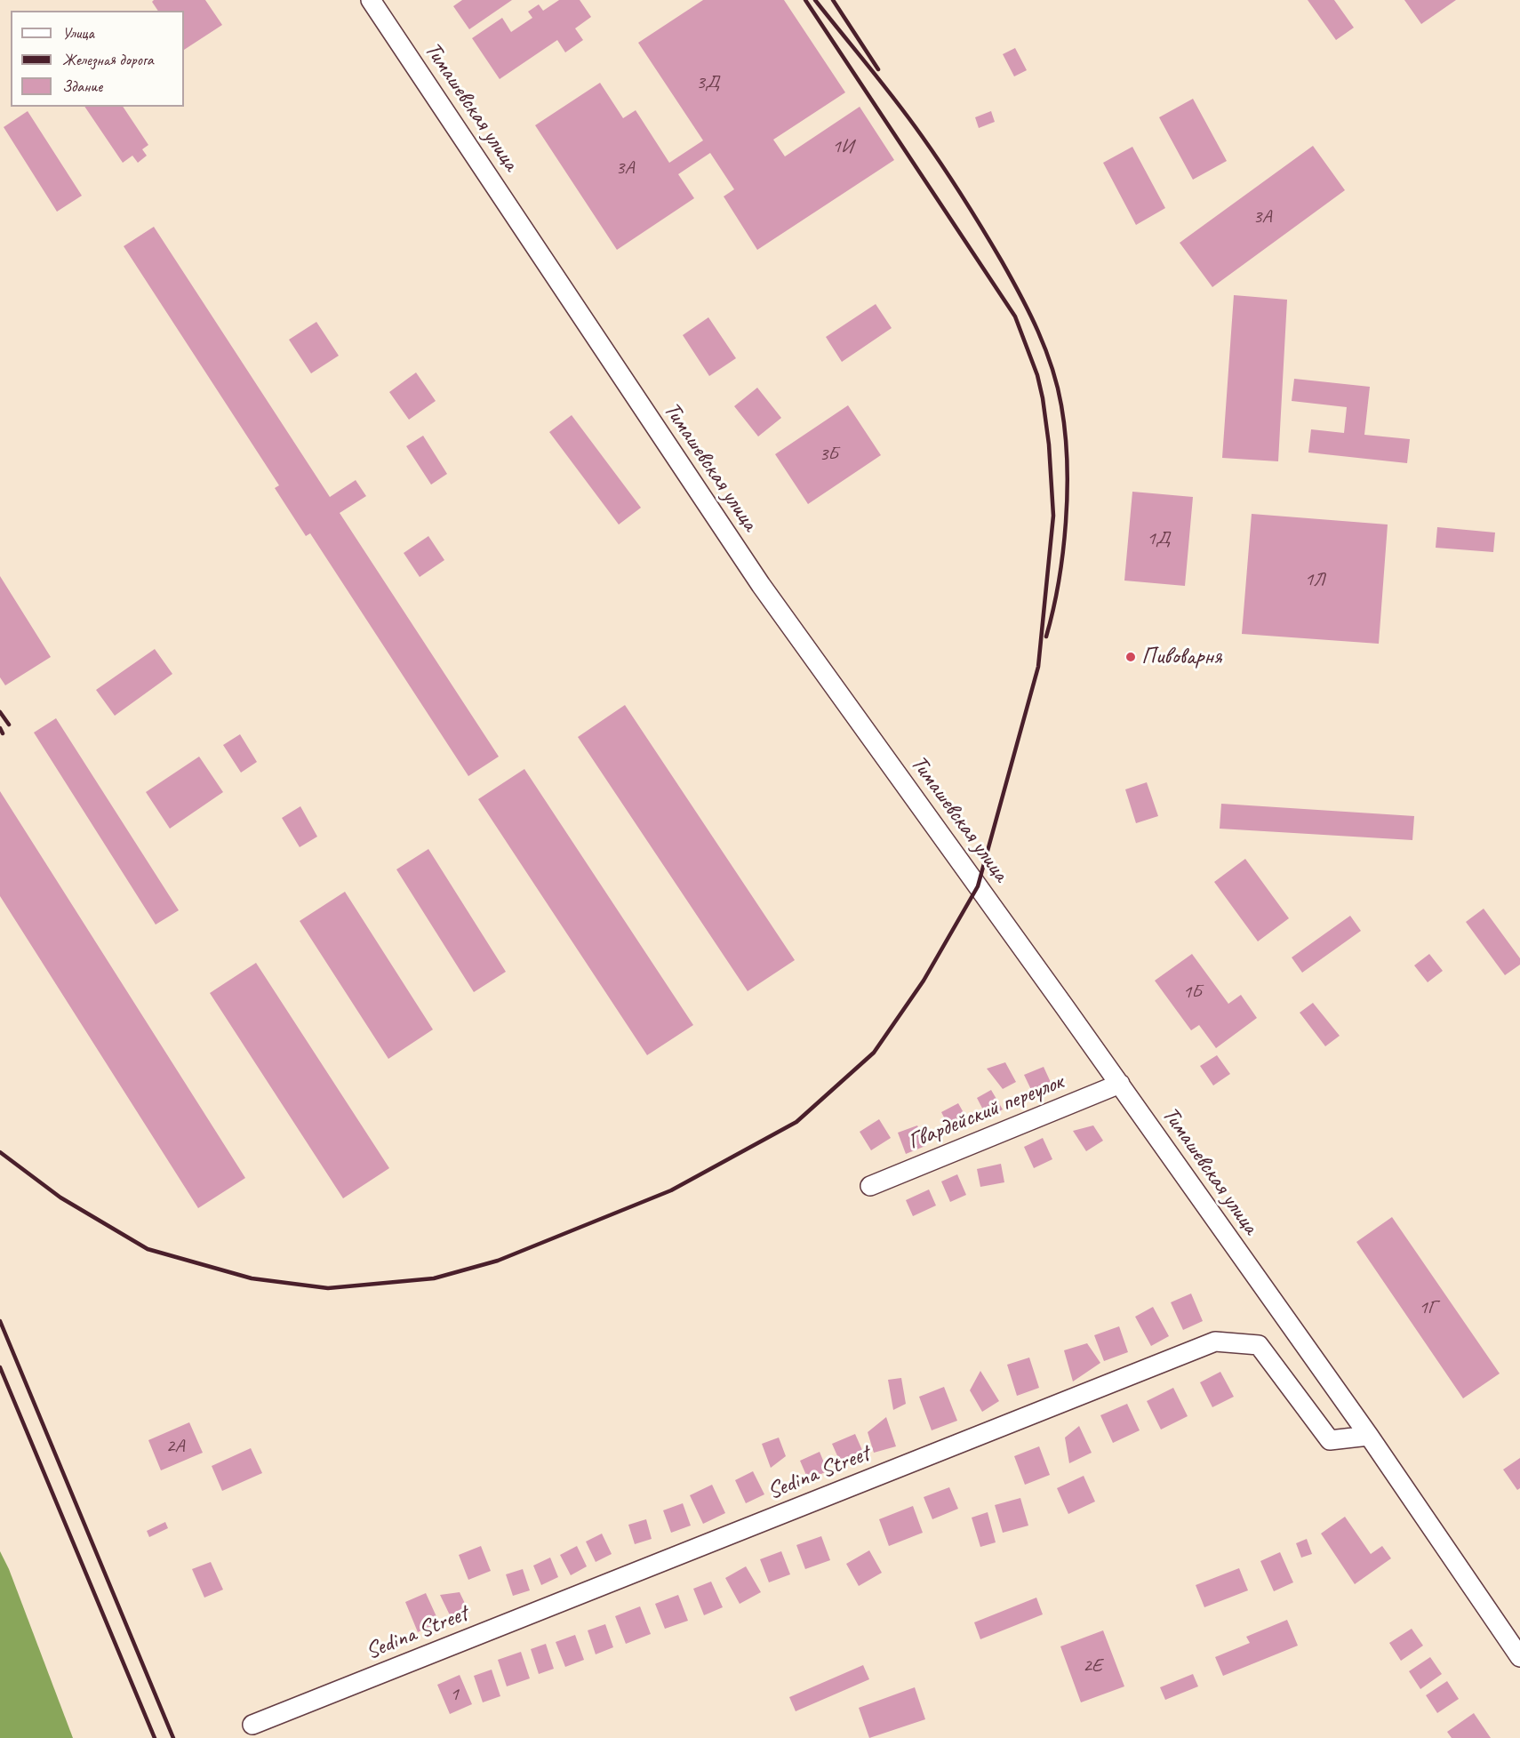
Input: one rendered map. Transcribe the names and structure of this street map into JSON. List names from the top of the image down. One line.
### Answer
{"streets":{"street":["Тимашевская улица","Гвардейский переулок","Sedina Street"]},"crossings":[["Тимашевская улица","Гвардейский переулок"],["Тимашевская улица","Sedina Street"]],"places":["Пивоварня"],"house_numbers":["3Д","1И","3А","3А","3Б","1Д","1Л","1Б","1Г","2А","2Е","1"],"legend":["Улица","Железная дорога","Здание"]}
